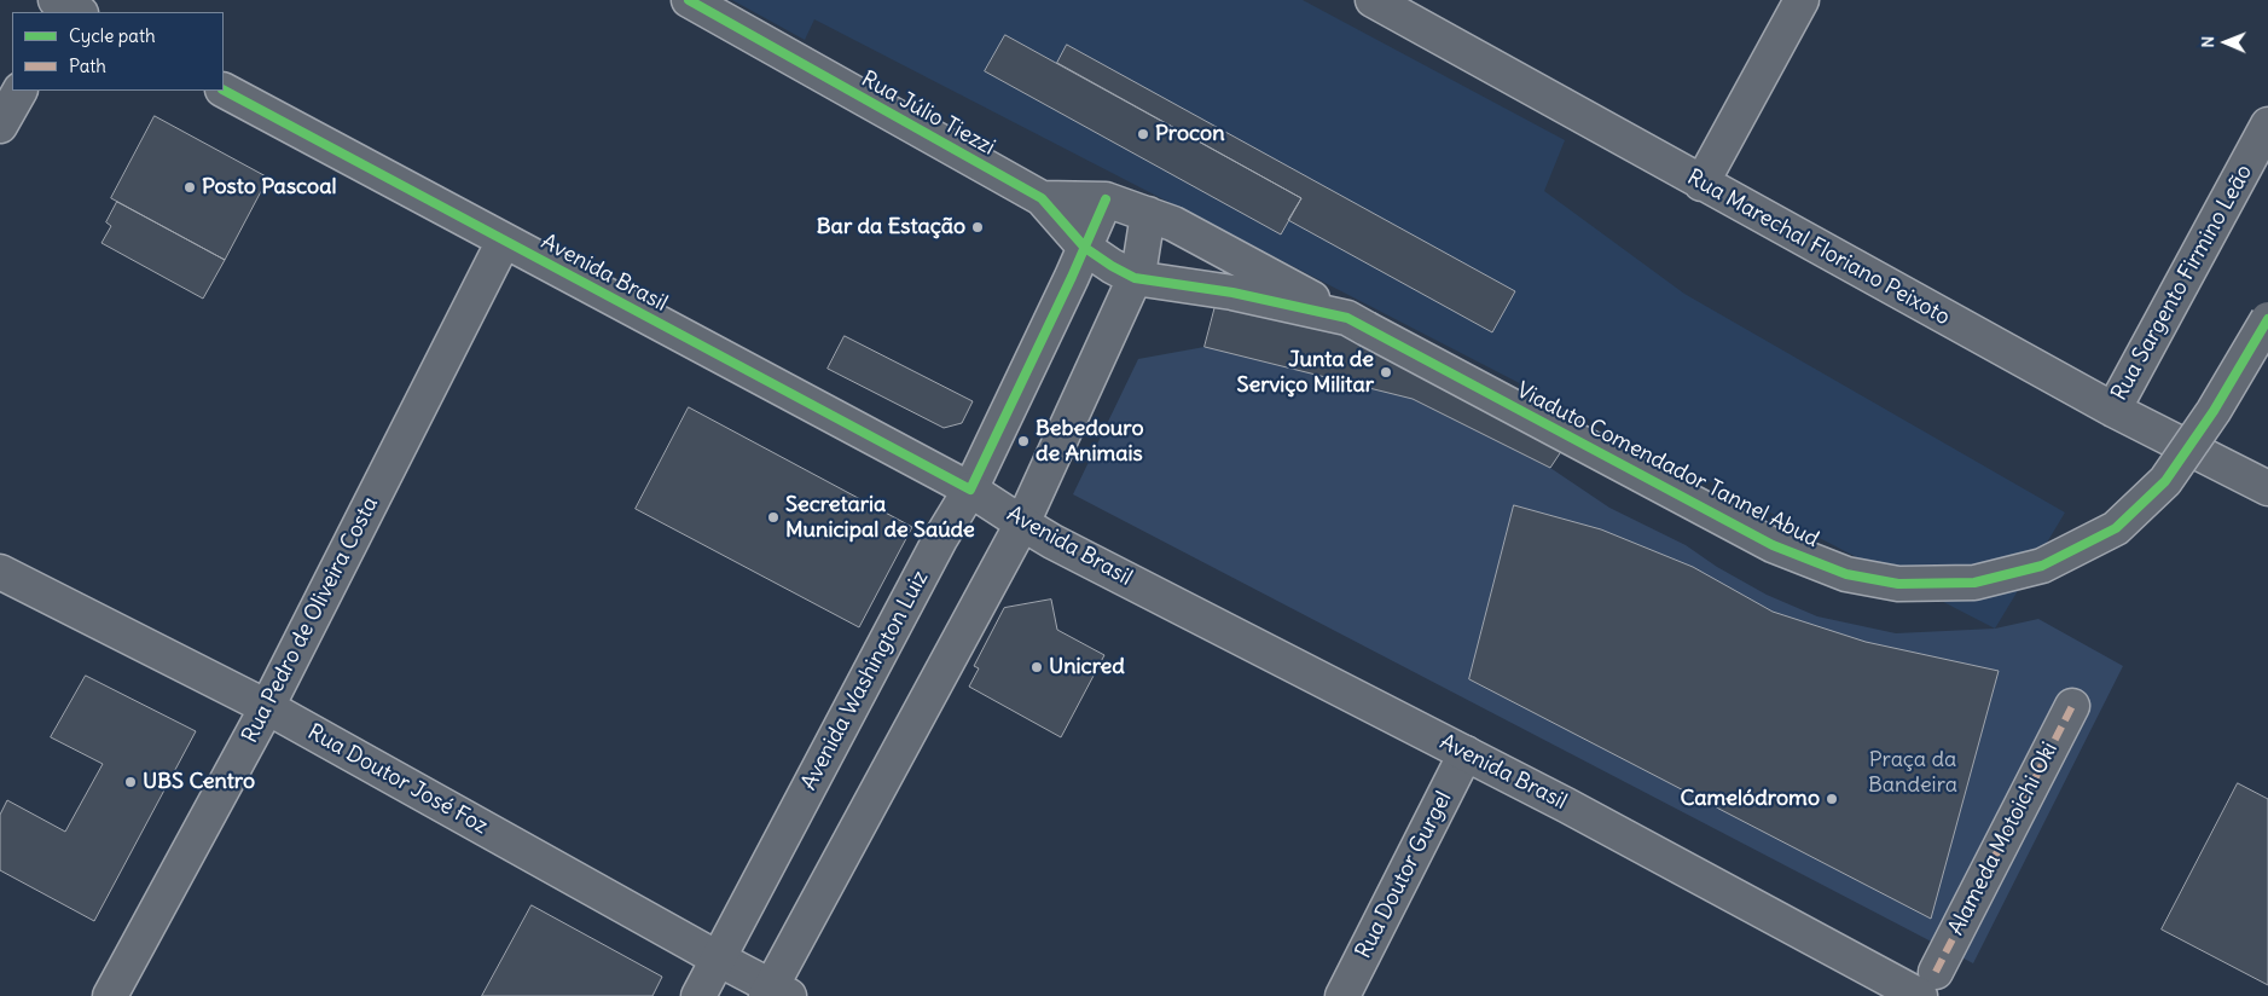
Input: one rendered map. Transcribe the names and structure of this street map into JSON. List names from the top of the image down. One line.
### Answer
{"streets":{"street":["Rua Júlio Tiezzi","Rua Marechal Floriano Peixoto","Avenida Brasil","Rua Sargento Firmino Leão","Viaduto Comendador Tannel Abud","Rua Pedro de Oliveira Costa","Avenida Washington Luiz","Rua Doutor José Foz","Alameda Motoichi Oki","Rua Doutor Gurgel"]},"crossings":[["Rua Júlio Tiezzi","Viaduto Comendador Tannel Abud"],["Rua Júlio Tiezzi","Avenida Washington Luiz"],["Rua Marechal Floriano Peixoto","Rua Sargento Firmino Leão"],["Avenida Brasil","Rua Pedro de Oliveira Costa"],["Avenida Brasil","Avenida Washington Luiz"],["Avenida Brasil","Alameda Motoichi Oki"],["Avenida Brasil","Rua Doutor Gurgel"],["Rua Pedro de Oliveira Costa","Rua Doutor José Foz"],["Avenida Washington Luiz","Rua Doutor José Foz"]],"parks":["Praça da Bandeira"],"places":["Procon","Posto Pascoal","Bar da Estação","Junta de Serviço Militar","Bebedouro de Animais","Secretaria Municipal de Saúde","Unicred","UBS Centro","Camelódromo"],"legend":["Cycle path","Path"],"north":"left"}
